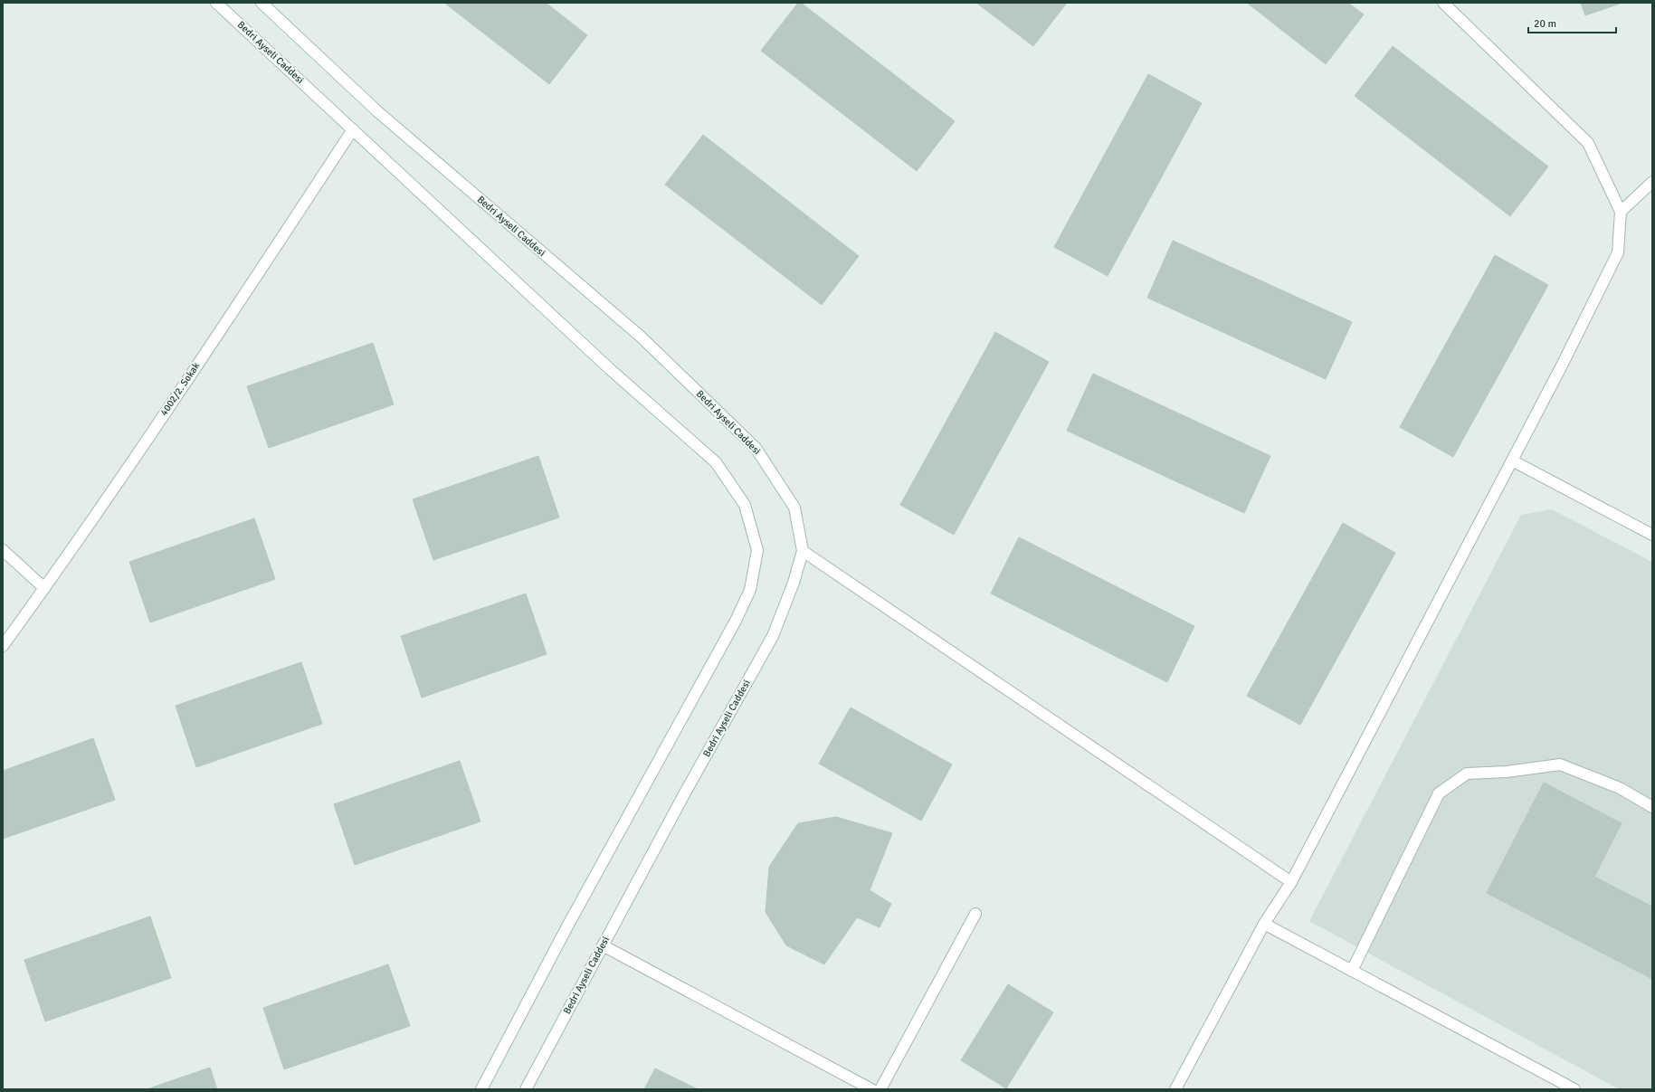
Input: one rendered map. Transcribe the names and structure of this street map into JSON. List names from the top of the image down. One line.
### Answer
{"streets":{"street":["Bedri Ayseli Caddesi","4002/2. Sokak"]},"crossings":[["Bedri Ayseli Caddesi","4002/2. Sokak"]],"scale_bar":"20 m"}
